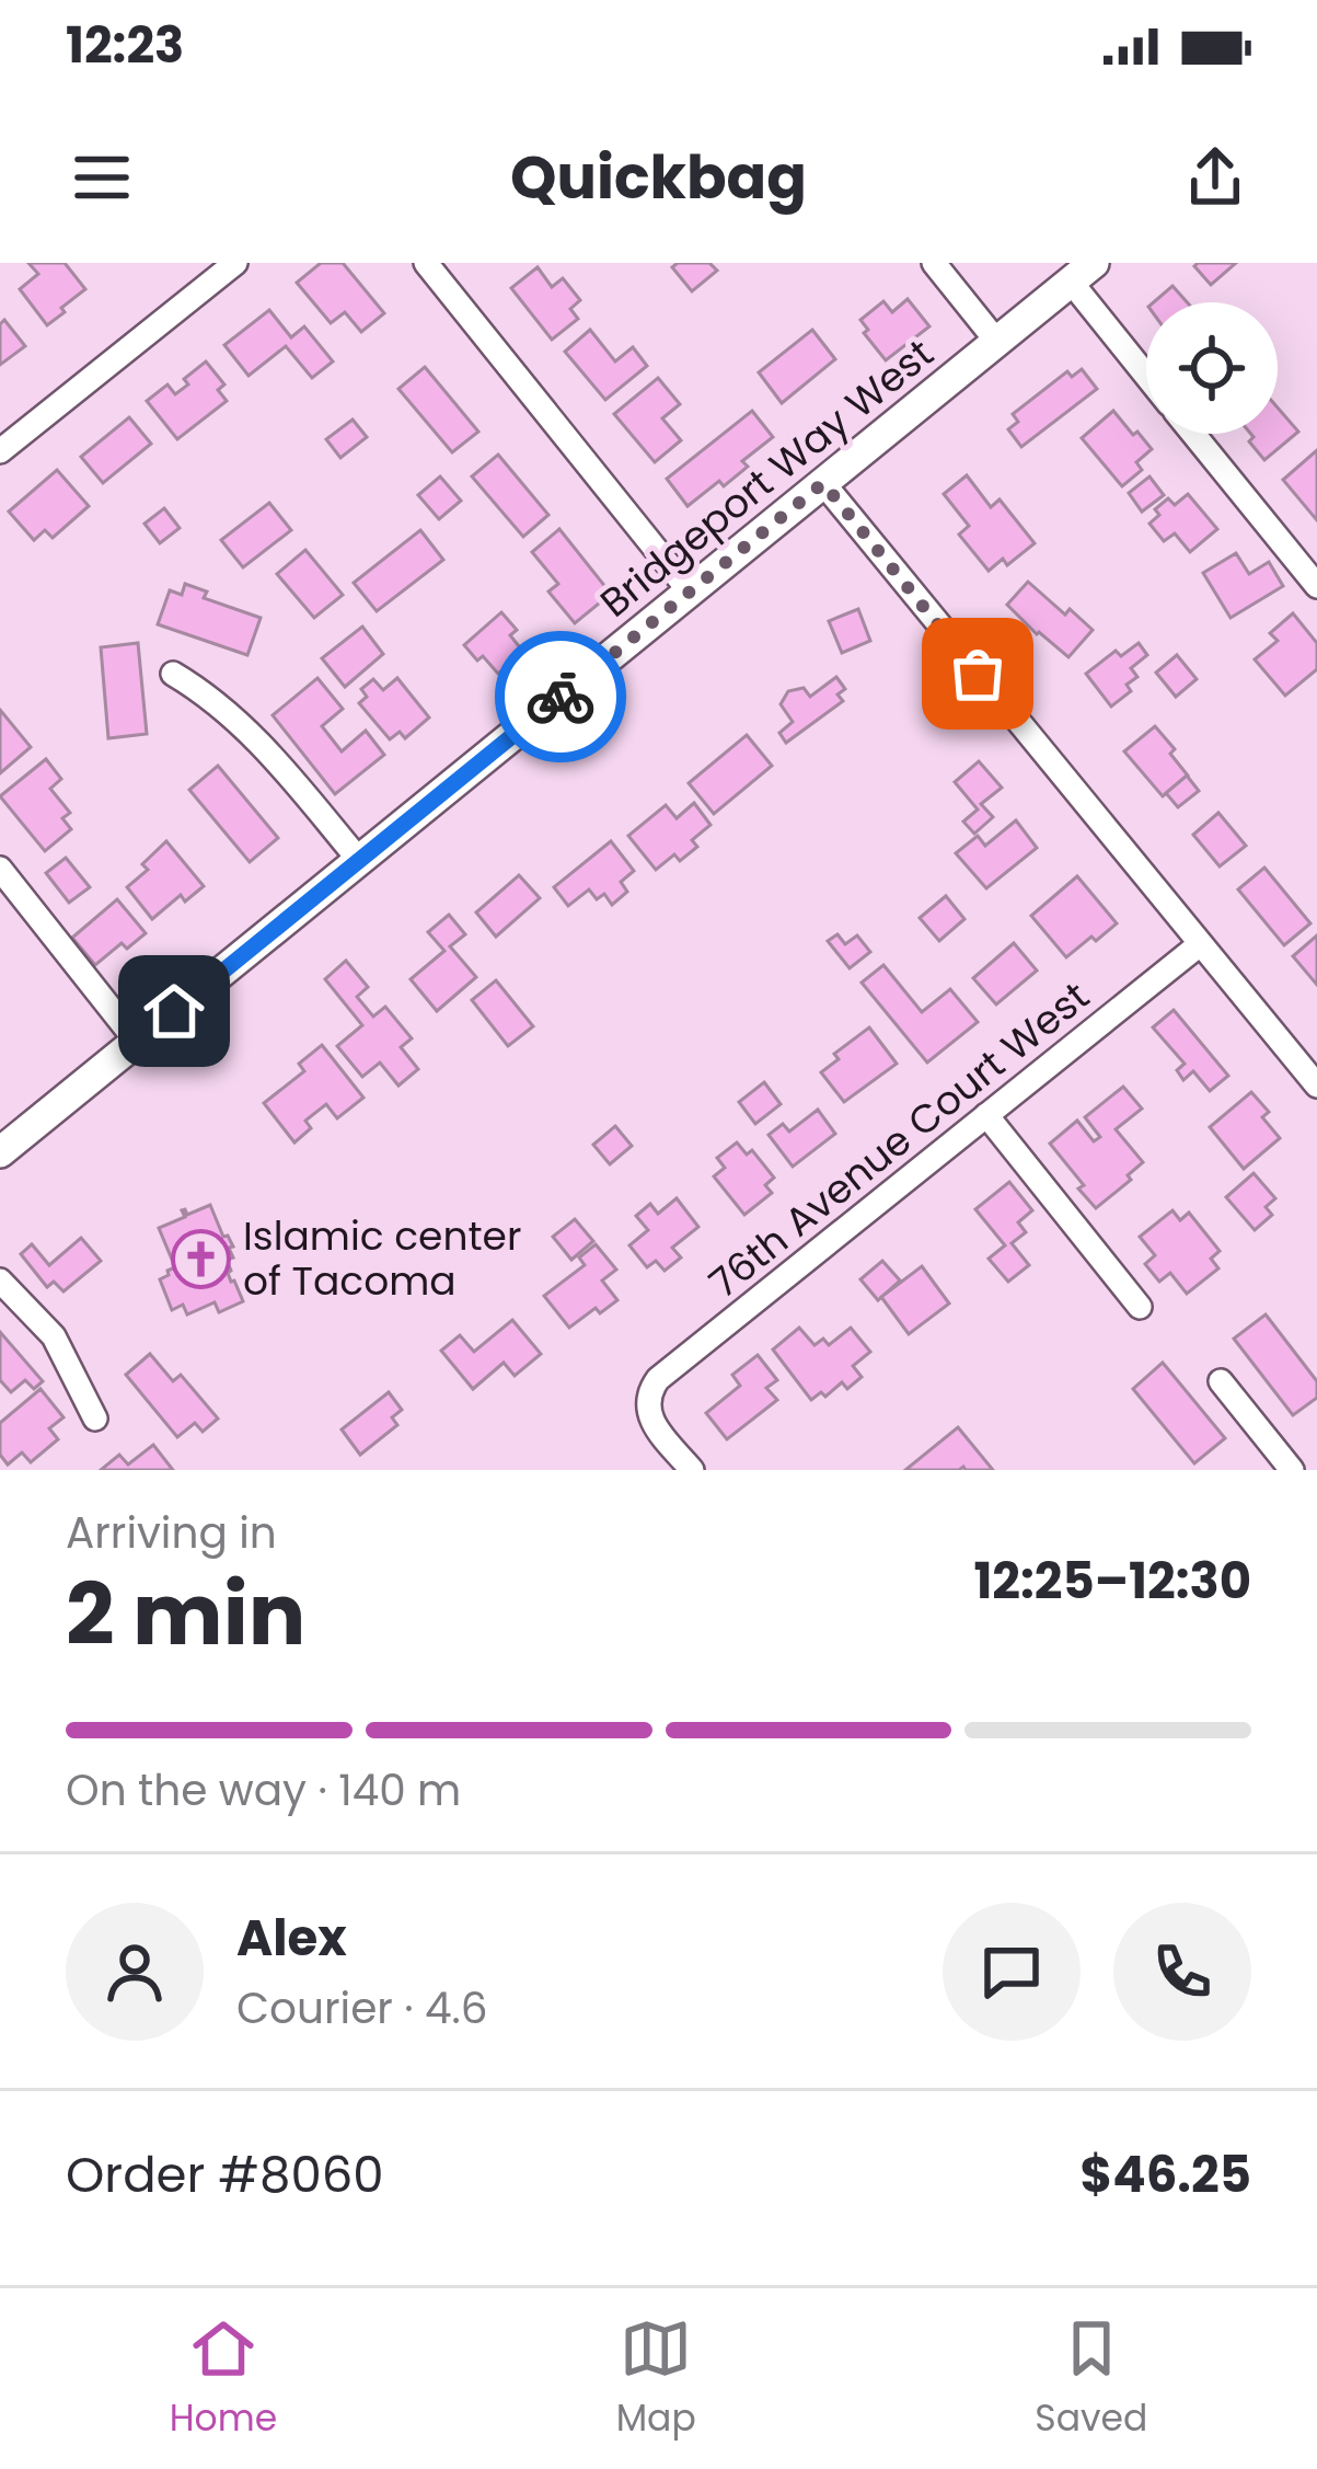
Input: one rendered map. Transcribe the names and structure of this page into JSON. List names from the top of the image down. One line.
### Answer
{"streets":{"main road":["Bridgeport Way West"],"street":["76th Avenue Court West"]},"places":{"church":["Islamic center of Tacoma"]},"page":{"status":"12:23","header":"Quickbag","heading":["2 min","Arriving in","12:25–12:30"],"panel":["Alex","Courier · 4.6","Order #8060","$46.25"],"bar":"On the way · 140 m","tabs":["Home","Map","Saved"]}}
